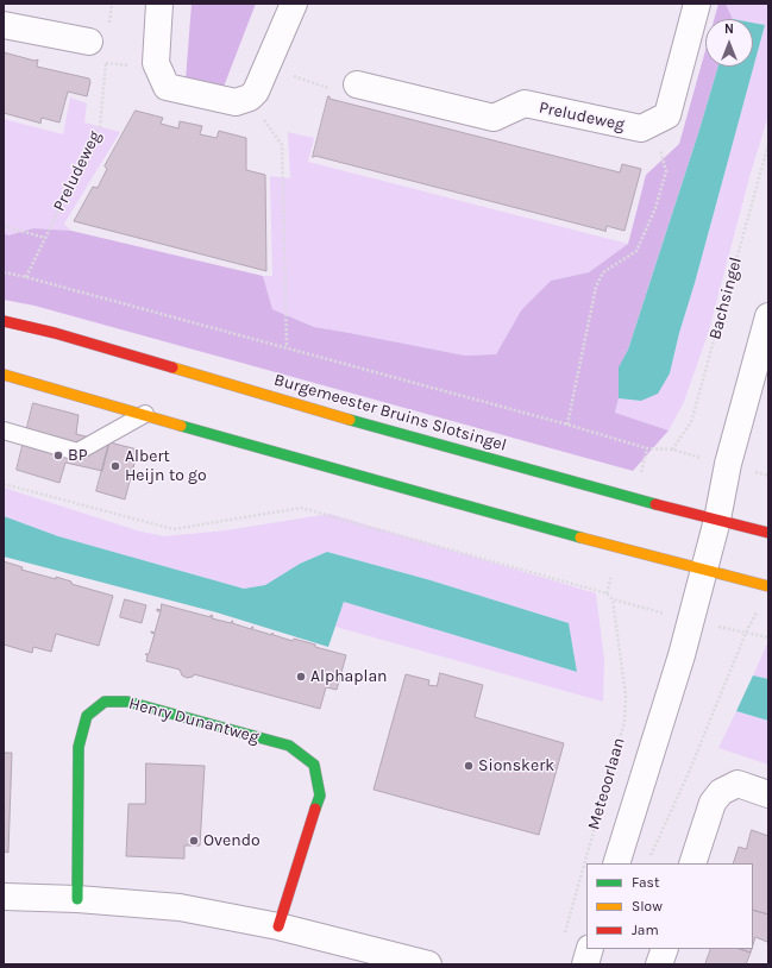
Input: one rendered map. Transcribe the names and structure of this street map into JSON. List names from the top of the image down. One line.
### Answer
{"streets":{"main road":["Burgemeester Bruins Slotsingel","Henry Dunantweg"],"street":["Preludeweg","Meteoorlaan"],"path":["Bachsingel"]},"crossings":[["Preludeweg","Burgemeester Bruins Slotsingel"],["Bachsingel","Burgemeester Bruins Slotsingel"],["Burgemeester Bruins Slotsingel","Meteoorlaan"]],"places":["BP","Albert Heijn to go","Alphaplan","Sionskerk","Ovendo"],"legend":["Fast","Slow","Jam"],"north":"top"}
